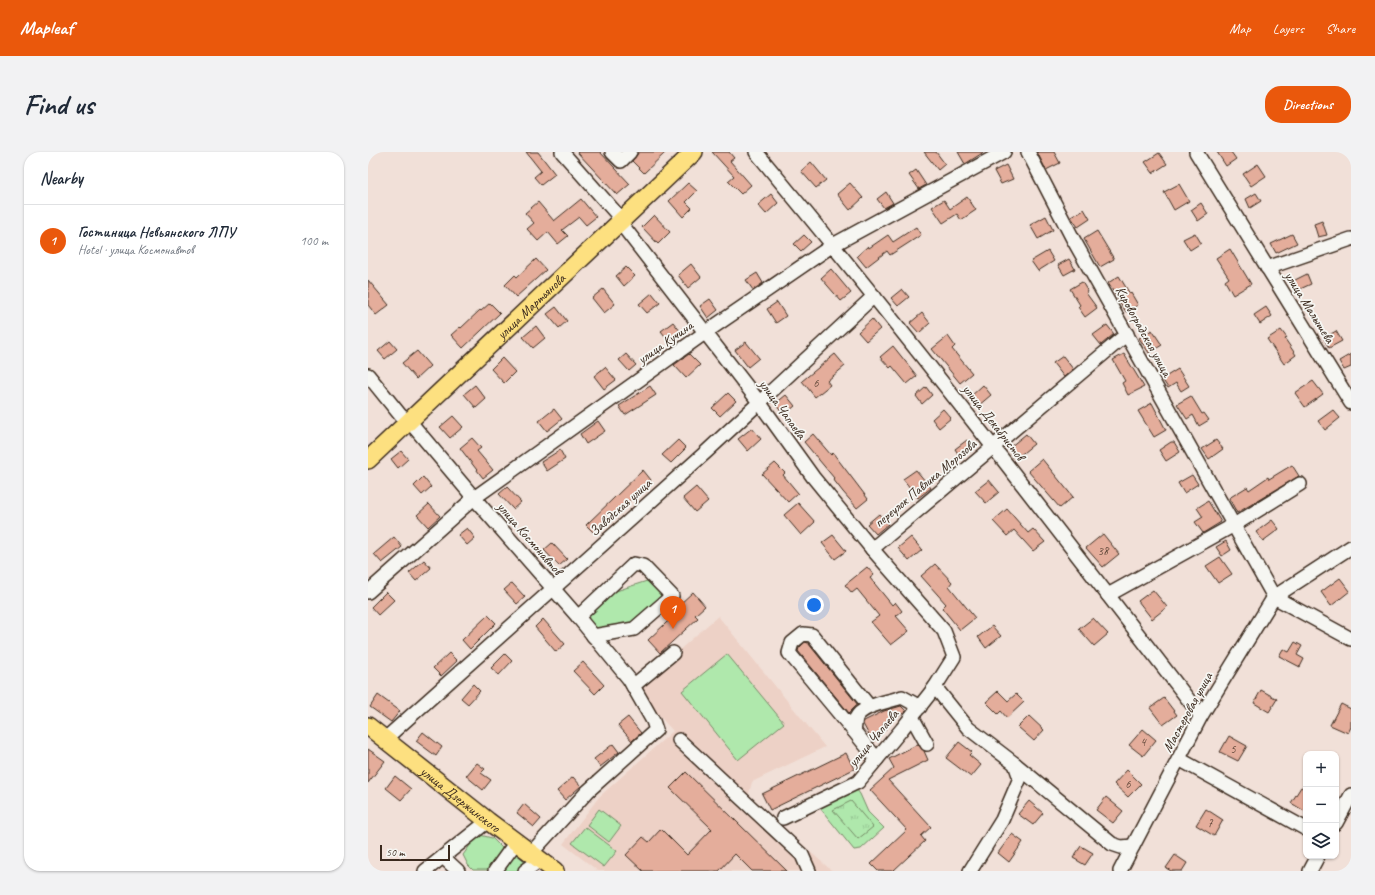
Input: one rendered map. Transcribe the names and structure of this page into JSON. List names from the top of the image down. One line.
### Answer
{"streets":{"main road":["улица Мартьянова","улица Дзержинского"],"street":["улица Малышева","Кировоградская улица","улица Кучина","улица Чапаева","улица Декабристов","переулок Павлика Морозова","Заводская улица","улица Космонавтов","Мастеровая улица"]},"crossings":[["улица Мартьянова","улица Чапаева"],["улица Мартьянова","улица Космонавтов"],["Кировоградская улица","переулок Павлика Морозова"],["Кировоградская улица","Мастеровая улица"],["улица Кучина","улица Чапаева"],["улица Кучина","улица Декабристов"],["улица Кучина","улица Космонавтов"],["улица Чапаева","переулок Павлика Морозова"],["улица Чапаева","Заводская улица"],["улица Декабристов","переулок Павлика Морозова"],["улица Декабристов","Заводская улица"],["улица Декабристов","Мастеровая улица"],["Заводская улица","улица Космонавтов"],["Заводская улица","улица Дзержинского"],["улица Космонавтов","улица Дзержинского"]],"house_numbers":["6","38","4","5","6","7"],"scale_bar":"50 m","page":{"header":"Mapleaf","nav":["Map","Layers","Share"],"buttons":"Directions","title":"Find us","heading":"Nearby","list":[{"mark":"1","name":"Гостиница Невьянского ЛПУ","note":"Hotel · улица Космонавтов","value":"100 m"}],"pins":"1","map_buttons":["+","−"],"scale":"50 m"}}
